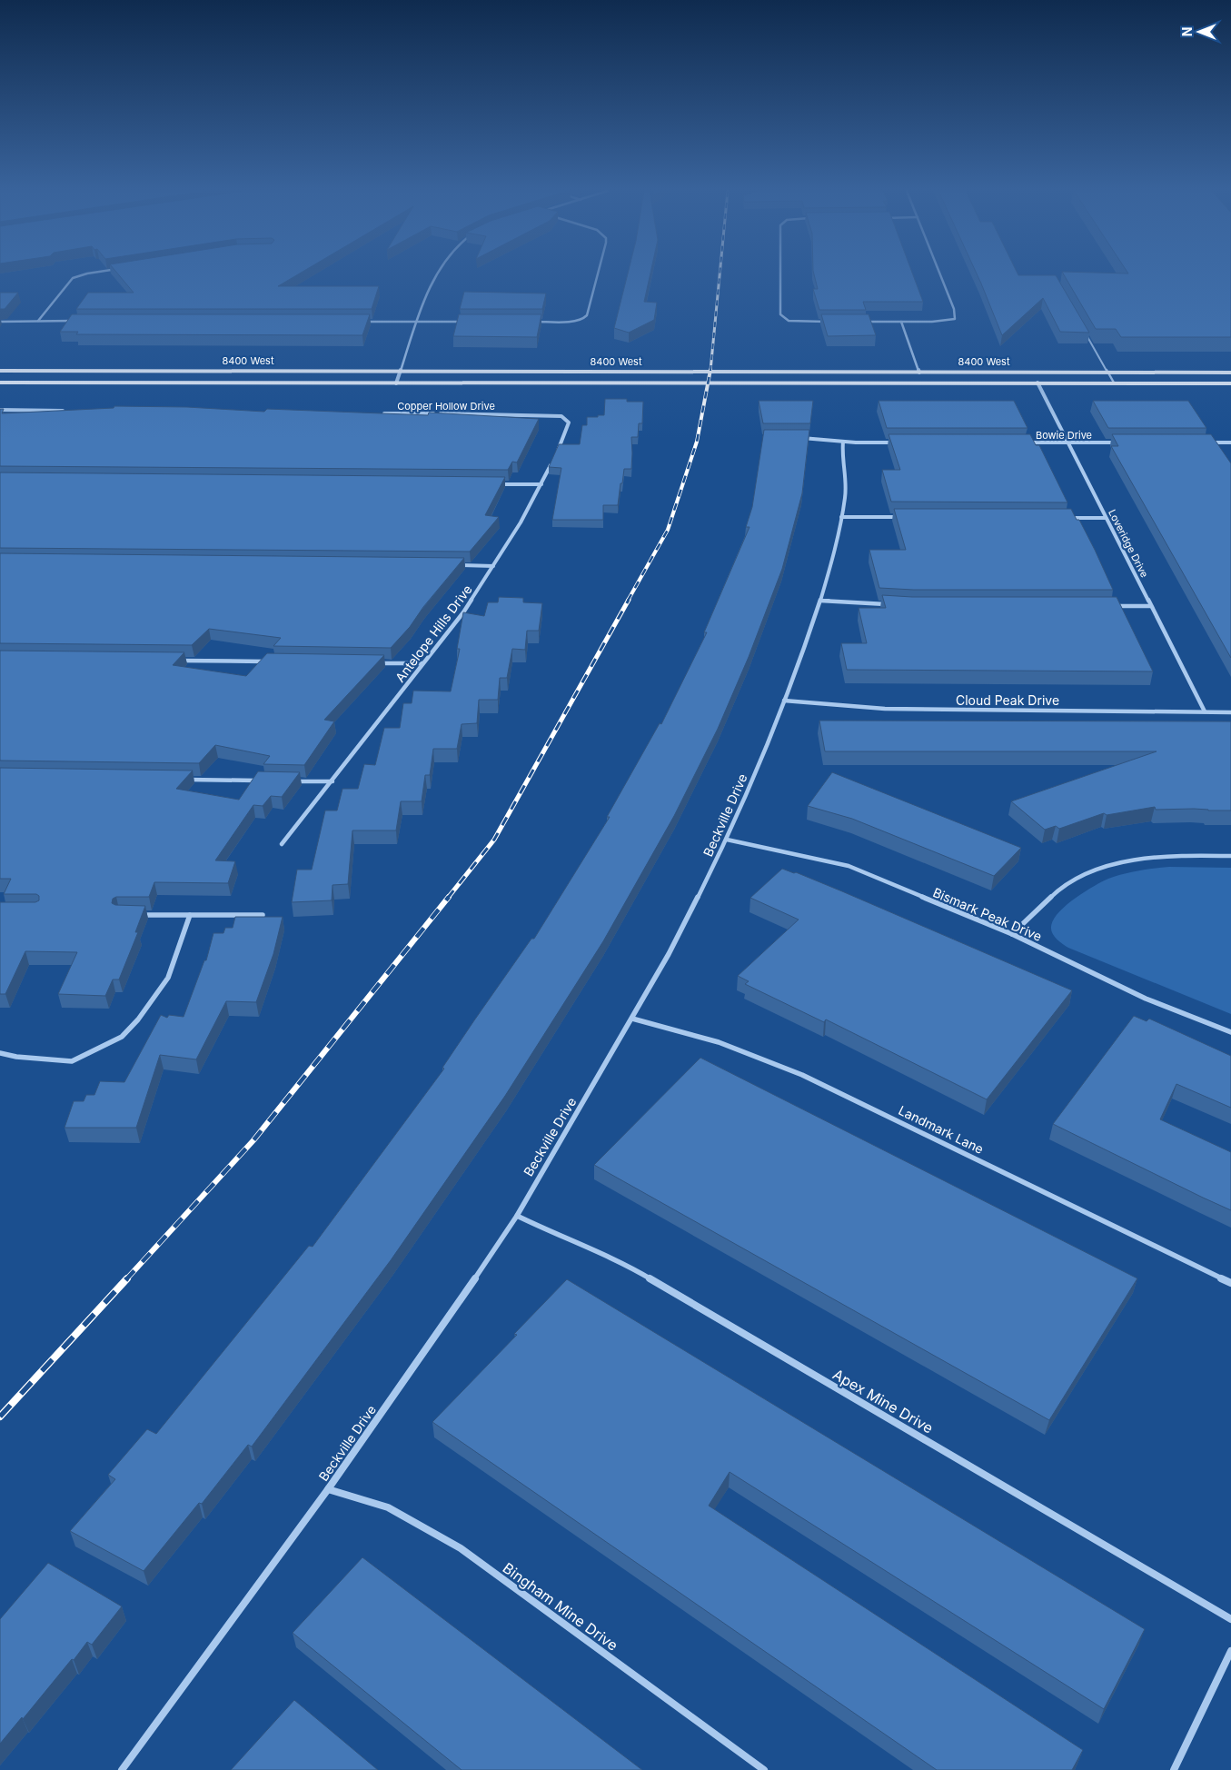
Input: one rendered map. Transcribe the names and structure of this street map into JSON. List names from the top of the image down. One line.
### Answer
{"streets":{"main road":["8400 West"],"street":["Copper Hollow Drive","Bowie Drive","Loveridge Drive","Antelope Hills Drive","Cloud Peak Drive","Beckville Drive","Bismark Peak Drive","Landmark Lane","Apex Mine Drive","Bingham Mine Drive"]},"crossings":[["8400 West","Loveridge Drive"],["Copper Hollow Drive","Antelope Hills Drive"],["Bowie Drive","Loveridge Drive"],["Loveridge Drive","Cloud Peak Drive"],["Cloud Peak Drive","Beckville Drive"],["Beckville Drive","Bismark Peak Drive"],["Beckville Drive","Landmark Lane"],["Beckville Drive","Apex Mine Drive"],["Beckville Drive","Bingham Mine Drive"]],"north":"left"}
